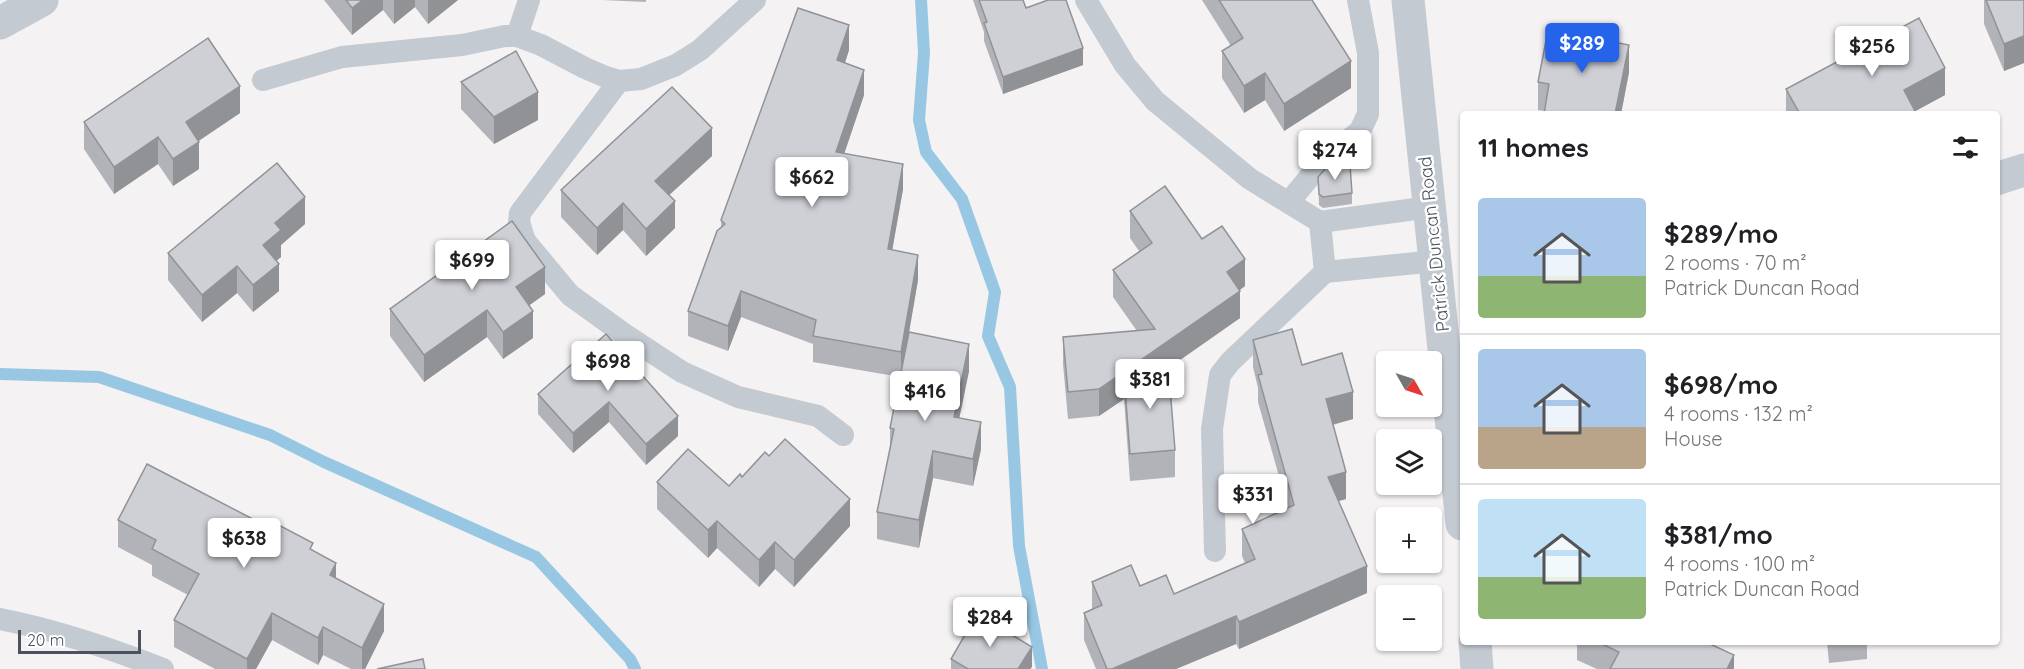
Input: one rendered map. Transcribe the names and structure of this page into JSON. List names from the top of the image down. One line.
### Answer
{"streets":{"street":["Patrick Duncan Road"]},"scale_bar":"20 m","north":"bottom right","page":{"price":["$289","$256","$274","$662","$699","$698","$381","$416","$331","$638","$284"],"heading":"11 homes","list":[{"name":"$289/mo","note":"2 rooms · 70 m² · Patrick Duncan Road"},{"name":"$698/mo","note":"4 rooms · 132 m² · House"},{"name":"$381/mo","note":"4 rooms · 100 m² · Patrick Duncan Road"}],"map_buttons":["+","−"],"scale":"20 m"}}
